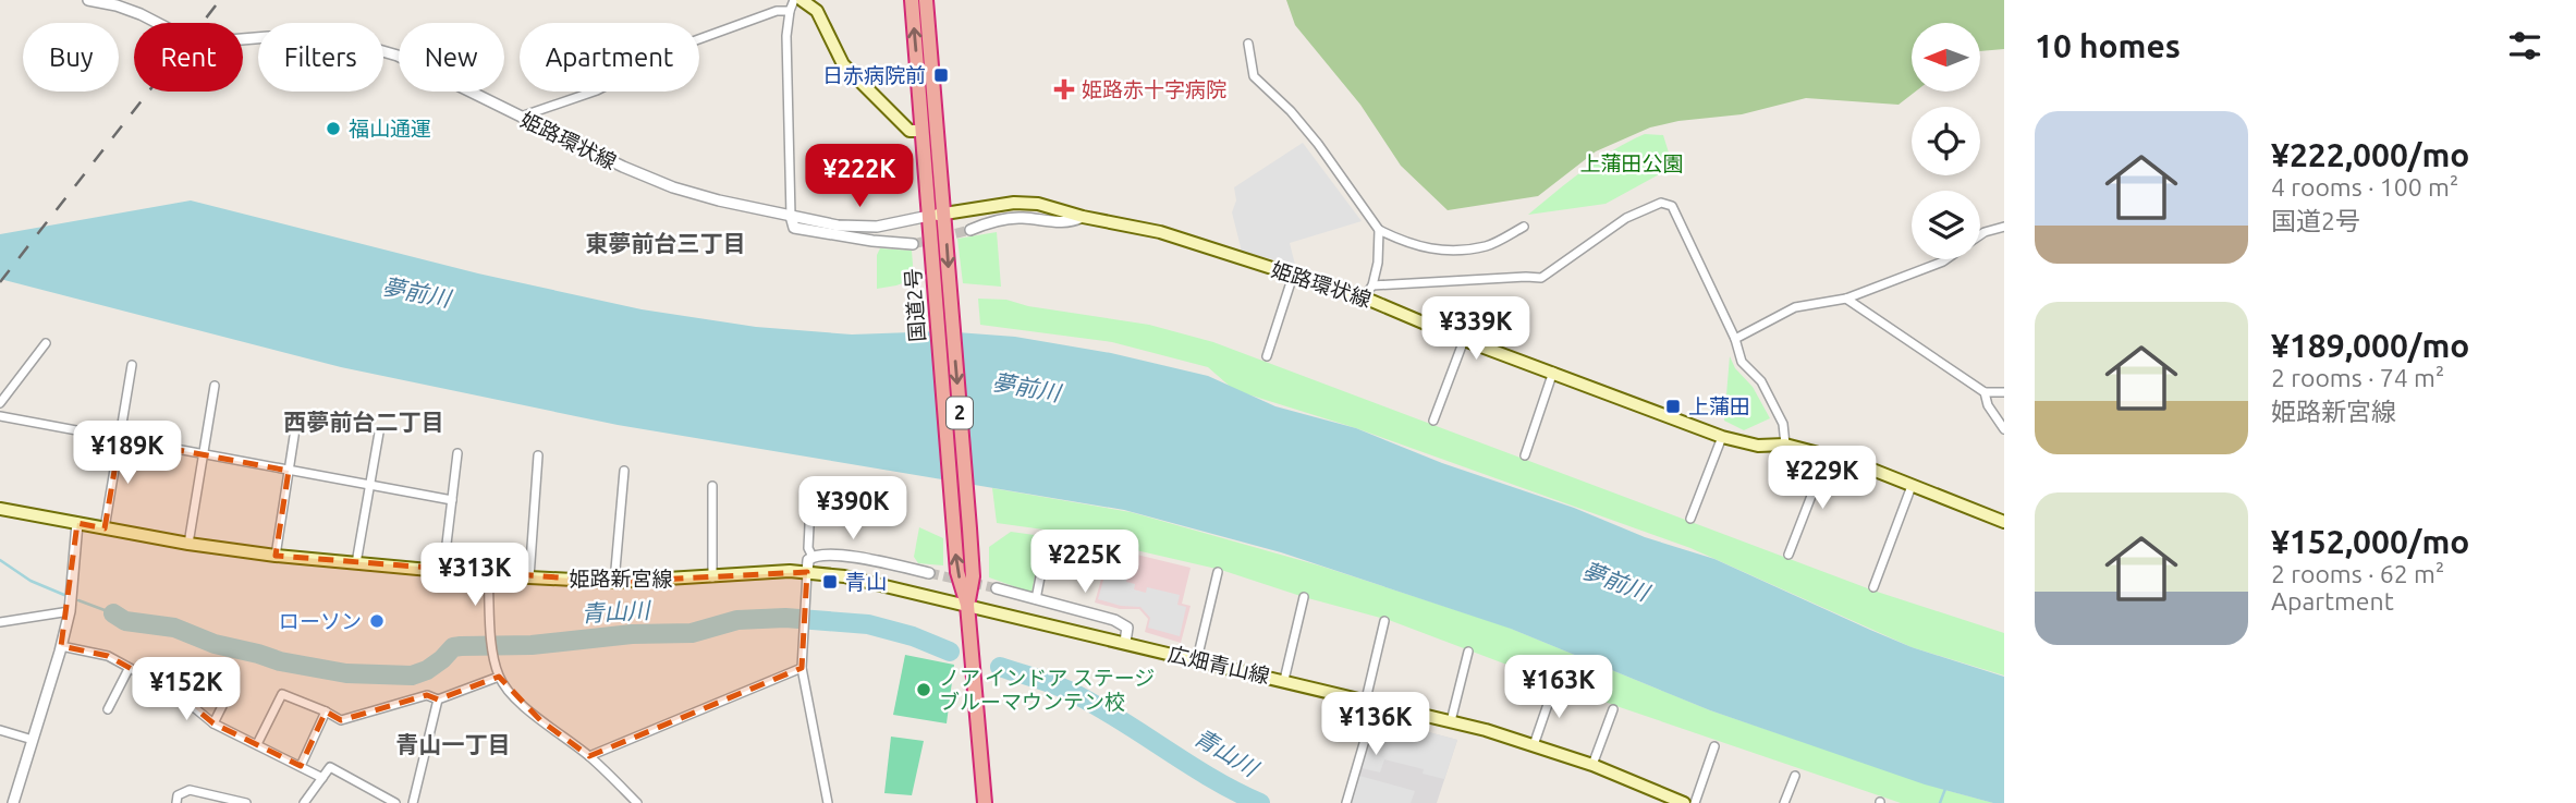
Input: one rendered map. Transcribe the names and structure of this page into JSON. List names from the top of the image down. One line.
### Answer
{"streets":{"highway":["国道2号","2"],"main road":["姫路環状線","姫路新宮線","広畑青山線"]},"crossings":[["姫路環状線","国道2号"],["国道2号","姫路新宮線"],["国道2号","広畑青山線"],["姫路新宮線","広畑青山線"]],"districts":["東夢前台三丁目","西夢前台二丁目","青山一丁目"],"water":["夢前川","青山川"],"parks":["上蒲田公園"],"places":{"transit":["日赤病院前","上蒲田","青山"],"health":["姫路赤十字病院"],"other":["福山通運","ローソン","ノア インドア ステージ ブルーマウンテン校"]},"north":"left","page":{"heading":"10 homes","chip":["Buy","Rent","Filters","New","Apartment"],"list":[{"name":"¥222,000/mo","note":"4 rooms · 100 m² · 国道2号"},{"name":"¥189,000/mo","note":"2 rooms · 74 m² · 姫路新宮線"},{"name":"¥152,000/mo","note":"2 rooms · 62 m² · Apartment"}],"price":["¥222K","¥339K","¥189K","¥229K","¥390K","¥225K","¥313K","¥163K","¥152K","¥136K"]}}
